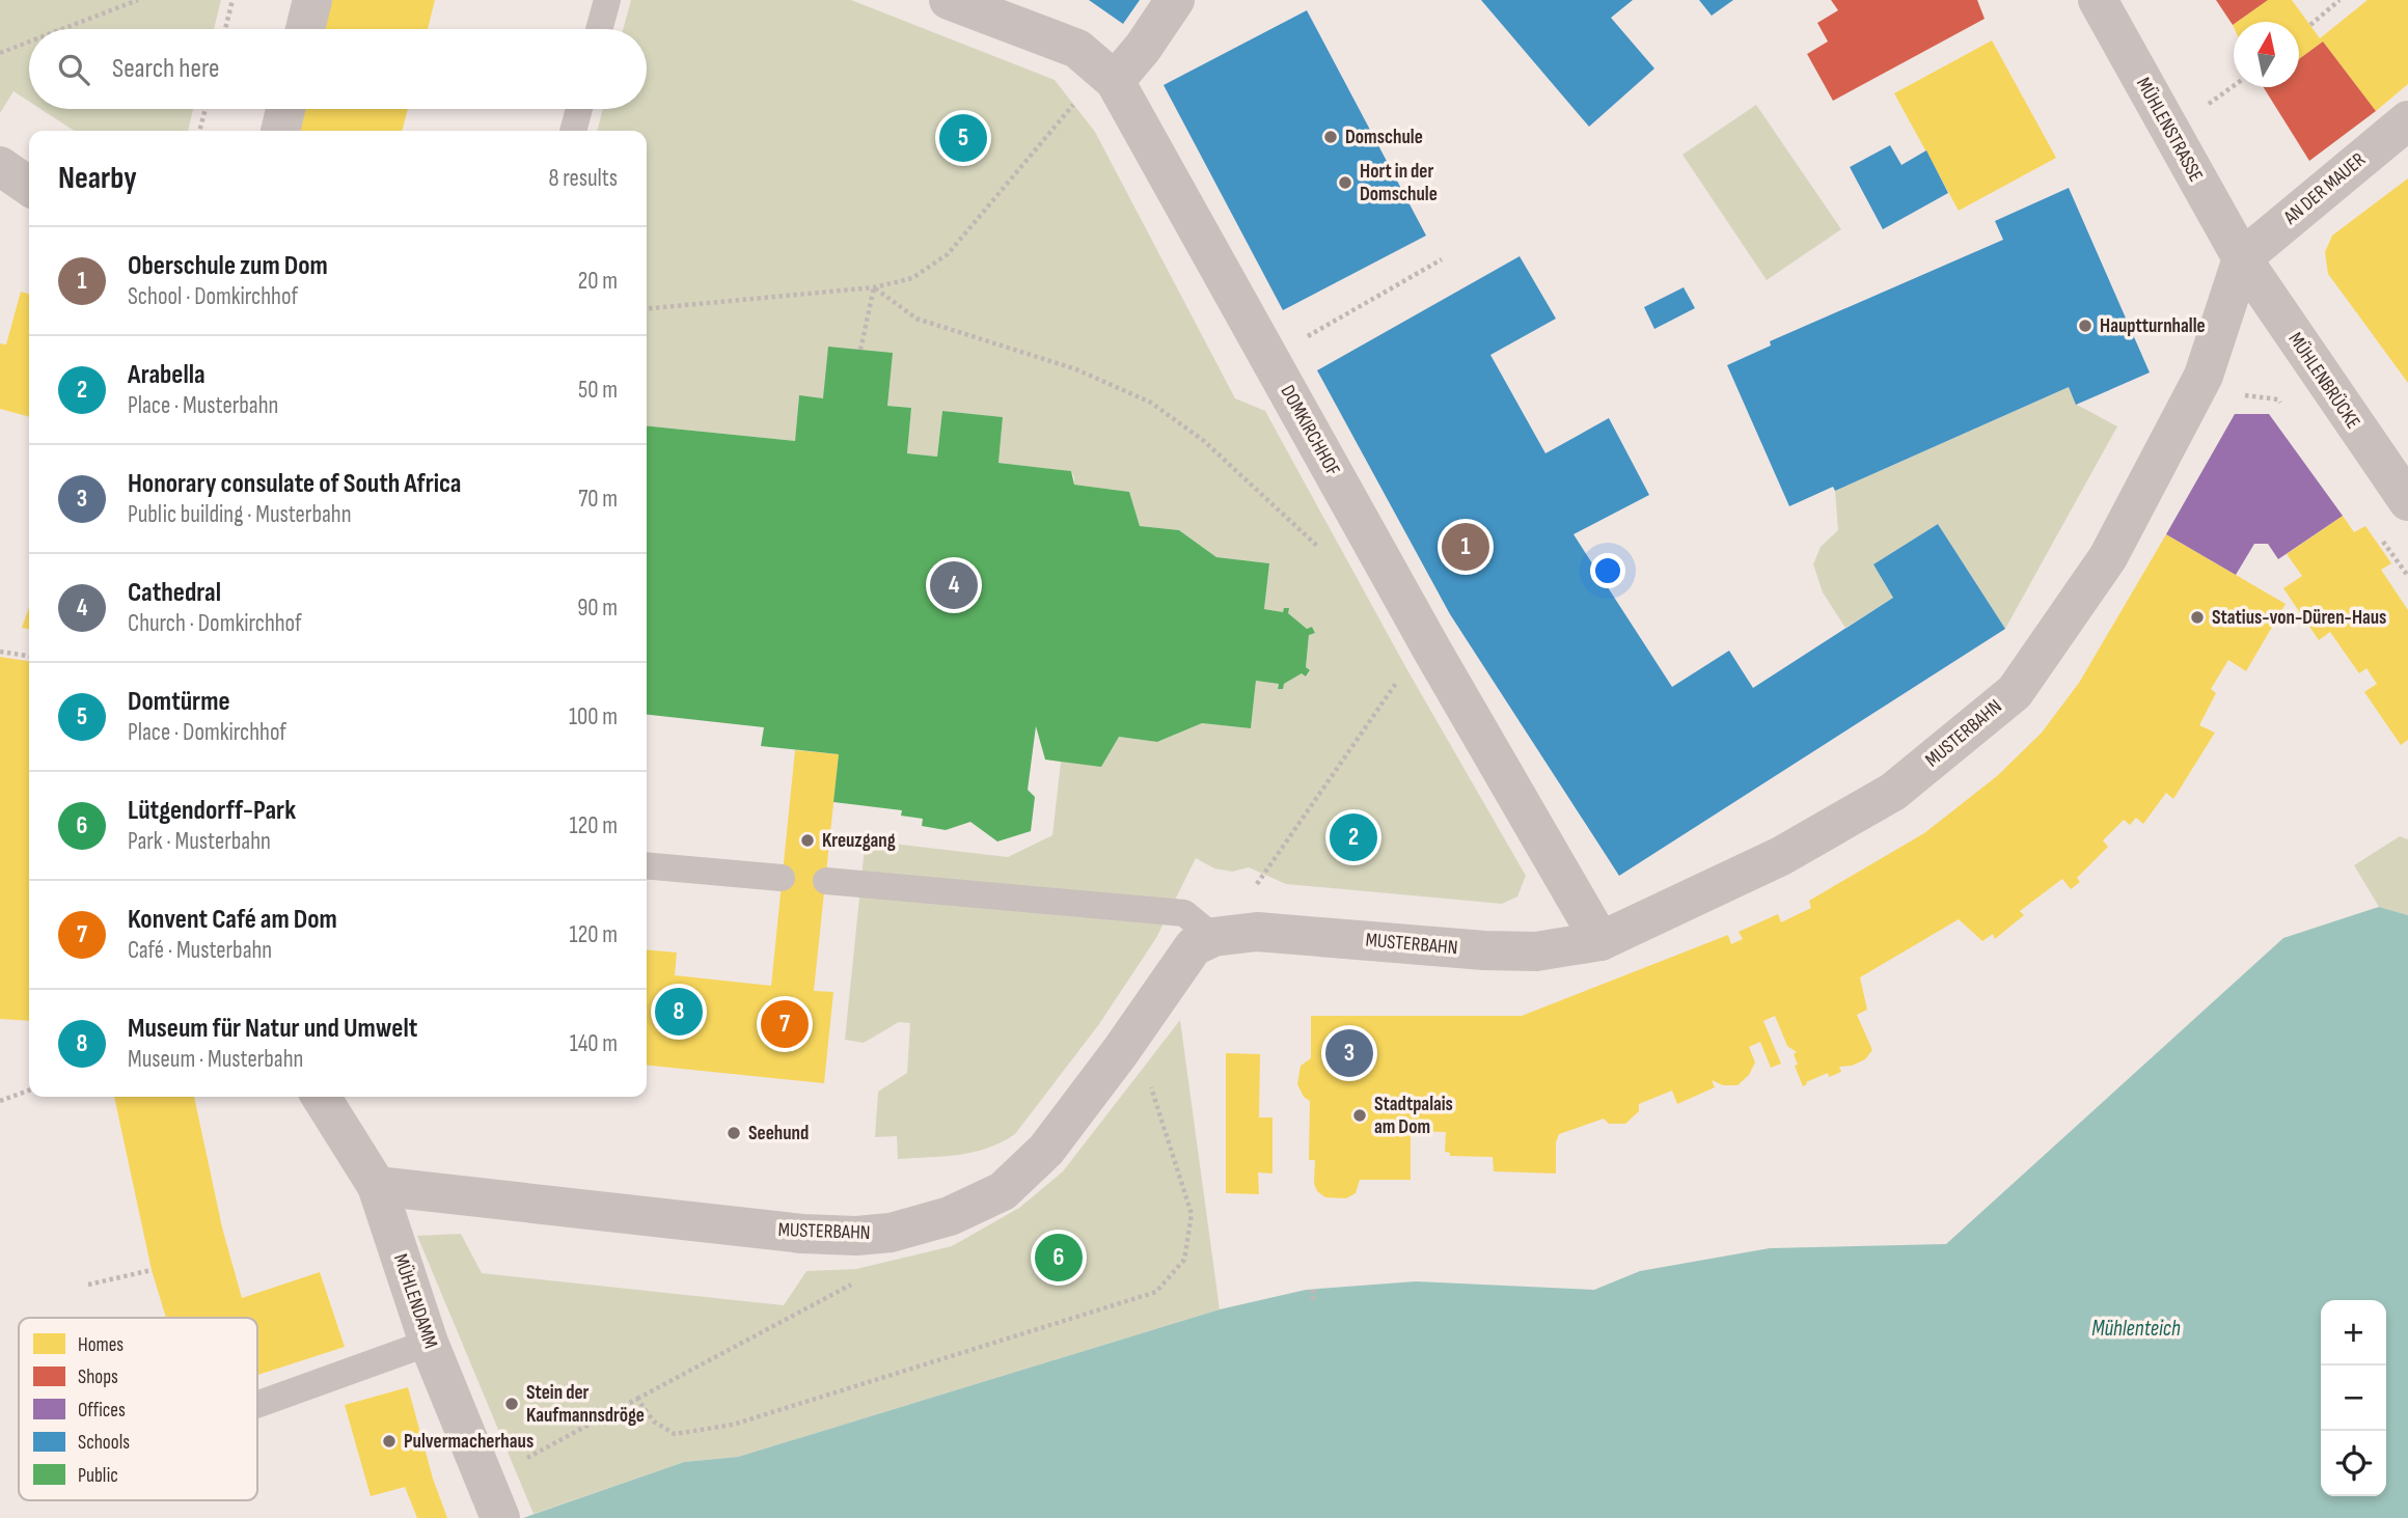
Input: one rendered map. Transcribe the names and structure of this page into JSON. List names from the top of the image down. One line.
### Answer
{"streets":{"street":["MÜHLENSTRASSE","AN DER MAUER","MÜHLENBRÜCKE","DOMKIRCHHOF","MUSTERBAHN","MÜHLENDAMM"]},"crossings":[["MÜHLENSTRASSE","AN DER MAUER"],["MÜHLENSTRASSE","MÜHLENBRÜCKE"],["MÜHLENSTRASSE","MUSTERBAHN"],["AN DER MAUER","MÜHLENBRÜCKE"],["AN DER MAUER","MUSTERBAHN"],["MÜHLENBRÜCKE","MUSTERBAHN"],["DOMKIRCHHOF","MUSTERBAHN"],["MUSTERBAHN","MÜHLENDAMM"]],"water":["Mühlenteich"],"places":["Domschule","Hort in der Domschule","Hauptturnhalle","Statius-von-Düren-Haus","Kreuzgang","Stadtpalais am Dom","Seehund","Stein der Kaufmannsdröge","Pulvermacherhaus"],"legend":["Homes","Shops","Offices","Schools","Public"],"north":"top","page":{"search":"Search here","pins":["5","1","4","2","8","7","3","6"],"heading":["Nearby","8 results"],"list":[{"mark":"1","name":"Oberschule zum Dom","note":"School · Domkirchhof","value":"20 m"},{"mark":"2","name":"Arabella","note":"Place · Musterbahn","value":"50 m"},{"mark":"3","name":"Honorary consulate of South Africa","note":"Public building · Musterbahn","value":"70 m"},{"mark":"4","name":"Cathedral","note":"Church · Domkirchhof","value":"90 m"},{"mark":"5","name":"Domtürme","note":"Place · Domkirchhof","value":"100 m"},{"mark":"6","name":"Lütgendorff-Park","note":"Park · Musterbahn","value":"120 m"},{"mark":"7","name":"Konvent Café am Dom","note":"Café · Musterbahn","value":"120 m"},{"mark":"8","name":"Museum für Natur und Umwelt","note":"Museum · Musterbahn","value":"140 m"}],"map_buttons":["+","−"]}}
